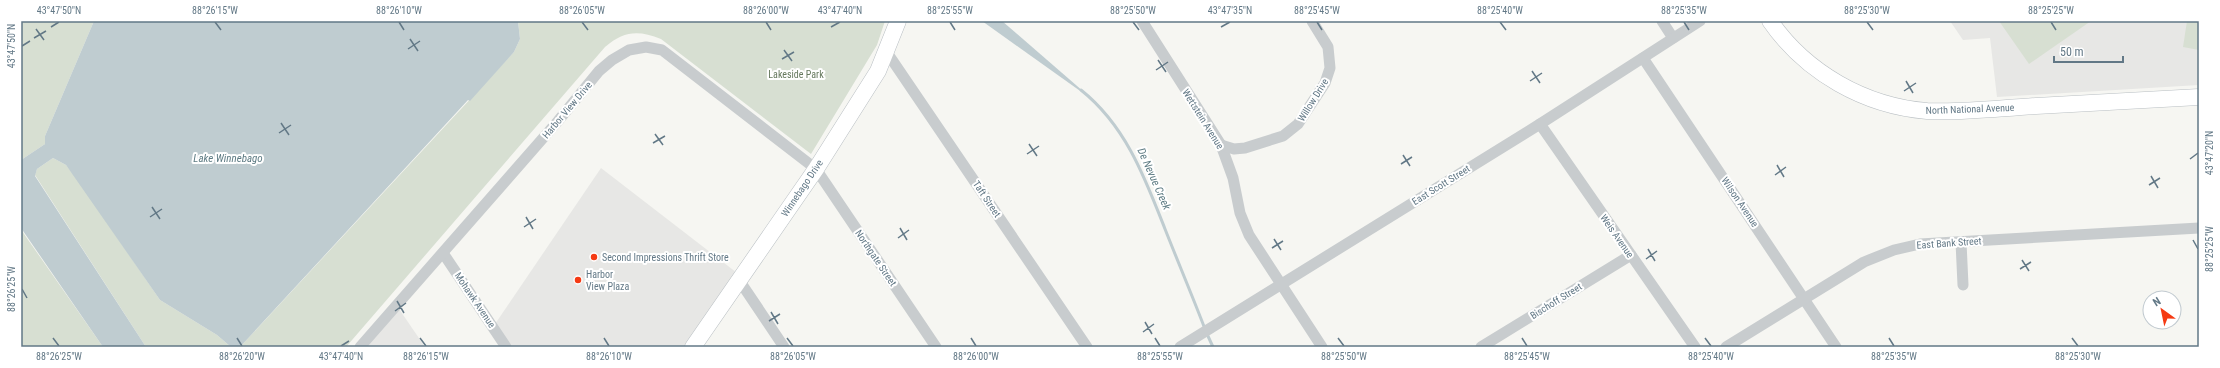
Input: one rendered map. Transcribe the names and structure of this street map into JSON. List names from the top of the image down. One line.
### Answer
{"streets":{"street":["Willow Drive","North National Avenue","Harbor View Drive","Wettstein Avenue","East Scott Street","Winnebago Drive","Taft Street","Wilson Avenue","Weis Avenue","East Bank Street","Northgate Street","Mohawk Avenue","Bischoff Street"]},"crossings":[["Willow Drive","Wettstein Avenue"],["Harbor View Drive","Winnebago Drive"],["Harbor View Drive","Northgate Street"],["Harbor View Drive","Mohawk Avenue"],["Wettstein Avenue","East Scott Street"],["East Scott Street","Wilson Avenue"],["East Scott Street","Weis Avenue"],["Winnebago Drive","Taft Street"],["Winnebago Drive","Northgate Street"],["Wilson Avenue","East Bank Street"],["Weis Avenue","Bischoff Street"]],"water":["Lake Winnebago","De Nevue Creek"],"parks":["Lakeside Park"],"places":["Second Impressions Thrift Store","Harbor View Plaza"],"scale_bar":"50 m","north":"top left","coordinates":["43°47'50\"N","88°26'15\"W","88°26'10\"W","88°26'05\"W","88°26'00\"W","43°47'40\"N","88°25'55\"W","88°25'50\"W","43°47'35\"N","88°25'45\"W","88°25'40\"W","88°25'35\"W","88°25'30\"W","88°25'25\"W","43°47'20\"N","88°26'25\"W","88°26'20\"W"]}
